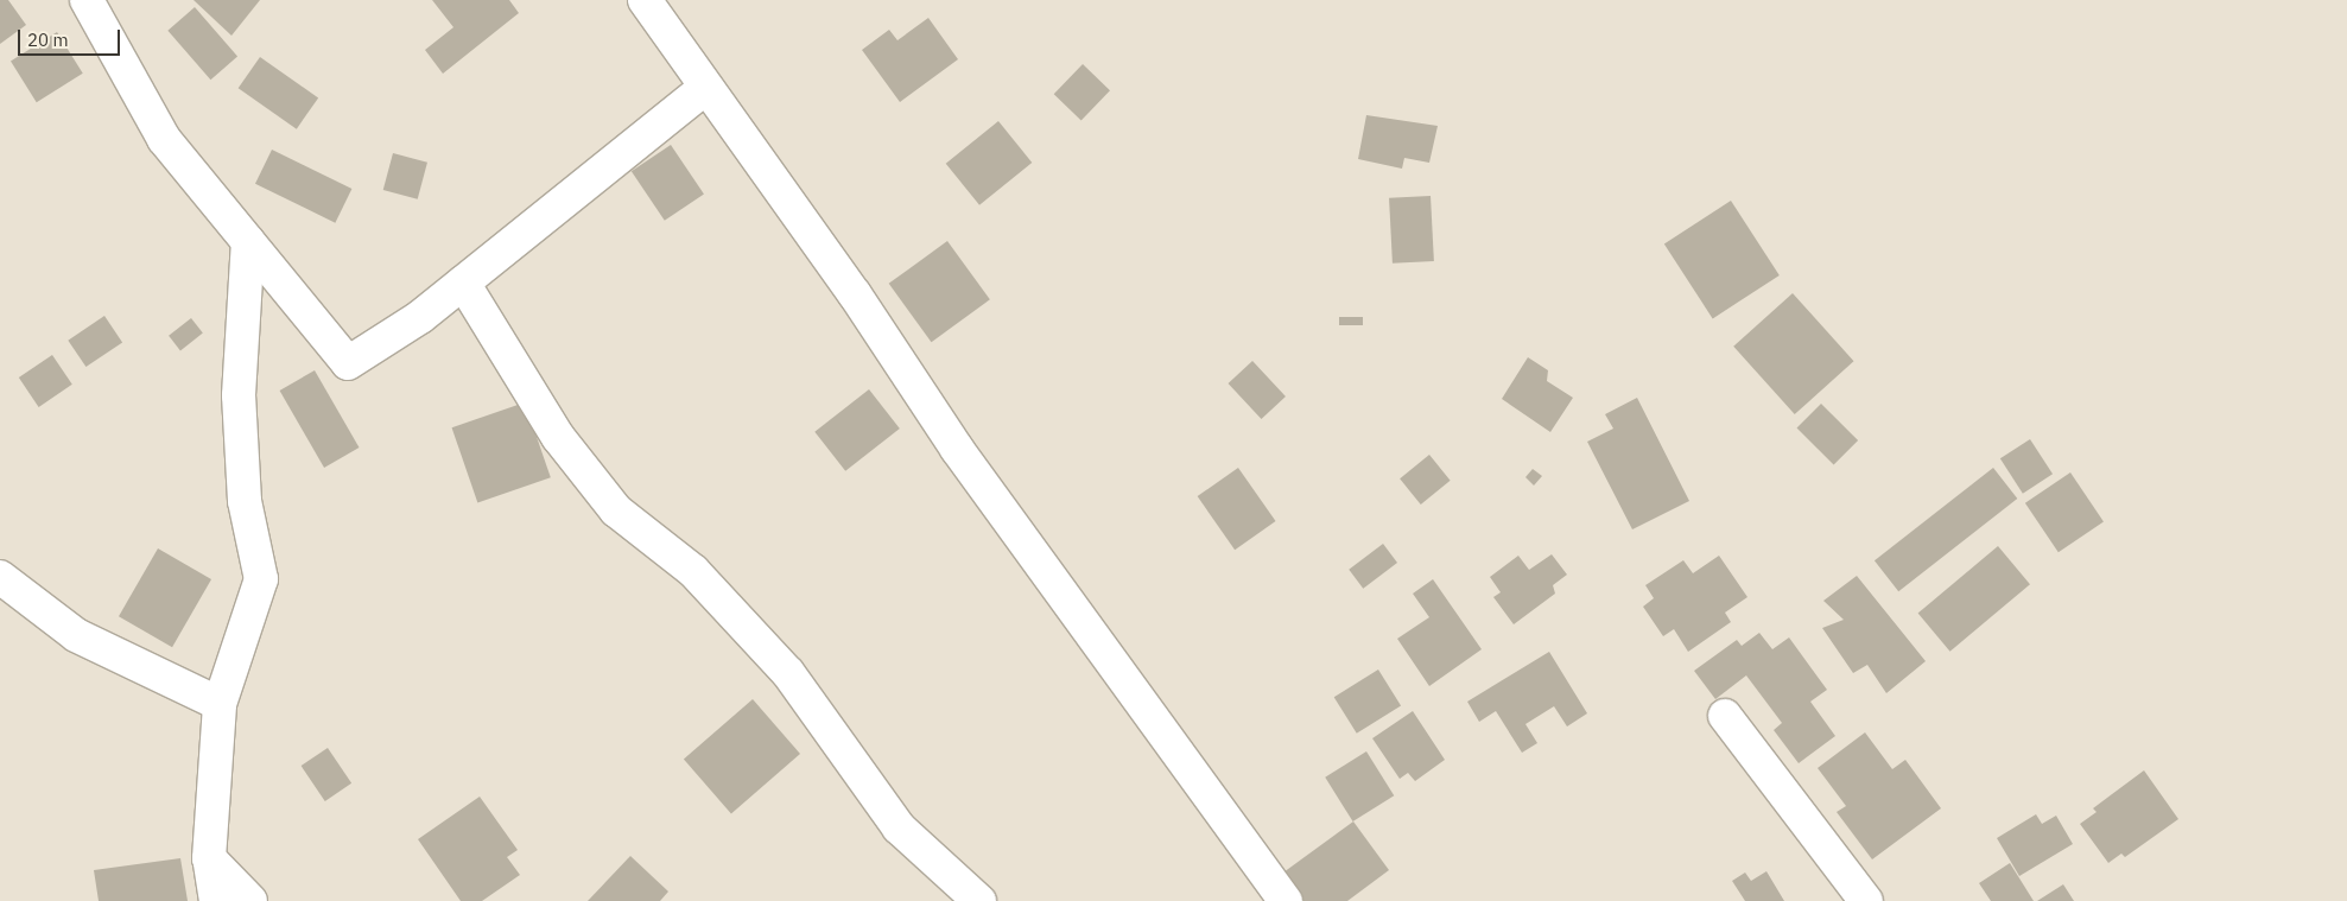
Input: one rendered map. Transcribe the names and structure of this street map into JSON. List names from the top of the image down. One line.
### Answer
{"scale_bar":"20 m"}
